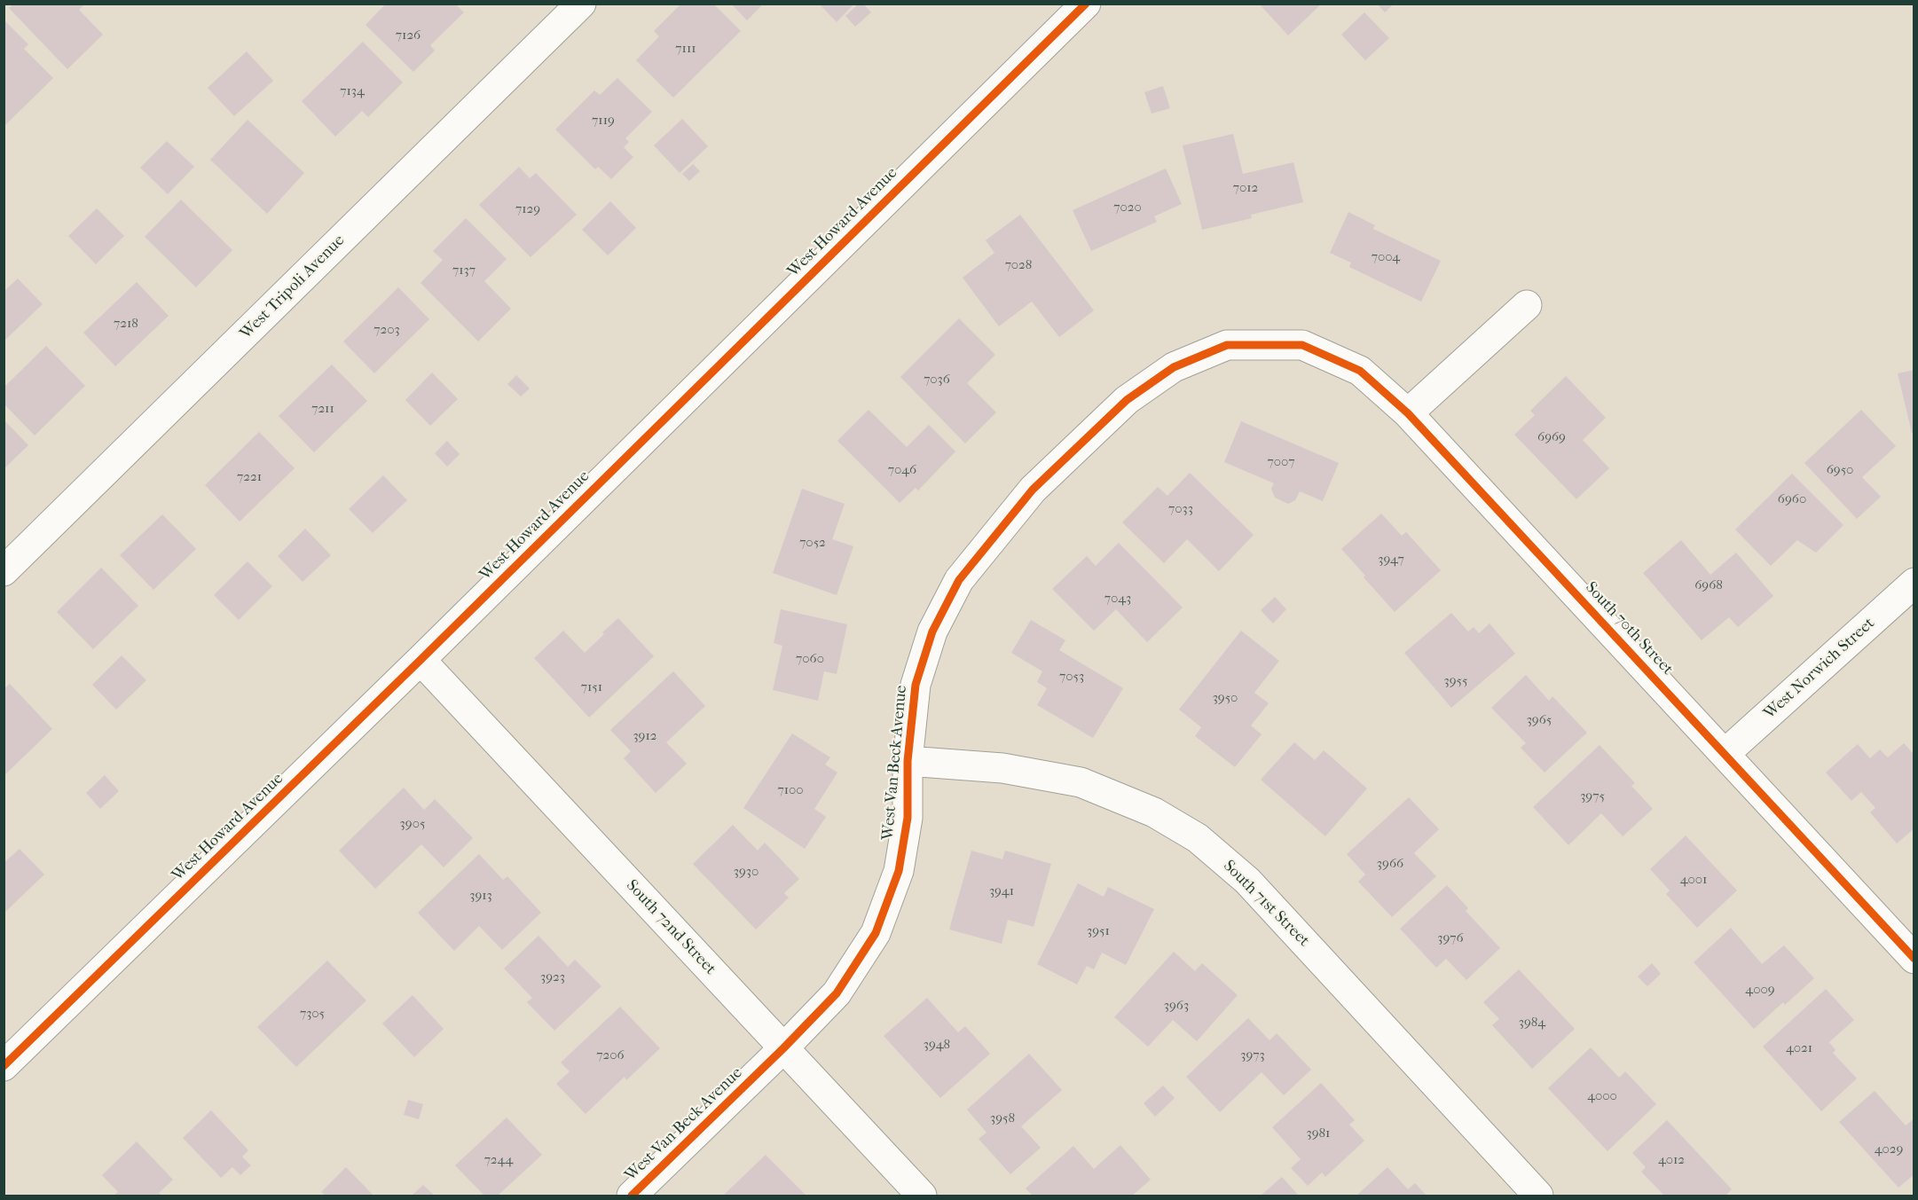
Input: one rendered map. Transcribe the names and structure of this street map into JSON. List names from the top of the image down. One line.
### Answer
{"streets":{"street":["West Howard Avenue","West Tripoli Avenue","South 70th Street","West Norwich Street","West Van Beck Avenue","South 71st Street","South 72nd Street"]},"crossings":[["West Howard Avenue","South 72nd Street"],["South 70th Street","West Norwich Street"],["South 70th Street","West Van Beck Avenue"],["West Van Beck Avenue","South 71st Street"],["West Van Beck Avenue","South 72nd Street"]],"house_numbers":["7126","7111","7134","7119","7012","7020","7129","7004","7028","7137","7218","7203","7036","7211","6969","7007","7046","6950","7221","6960","7033","7052","3947","6968","7043","7060","7053","3955","7151","3950","3965","3912","7100","3975","3905","3966","3930","4001","3941","3913","3951","3976","3923","4009","3963","7305","3984","3948","4021","7206","3973","4000","3958","3981","4029","7244","4012"]}
